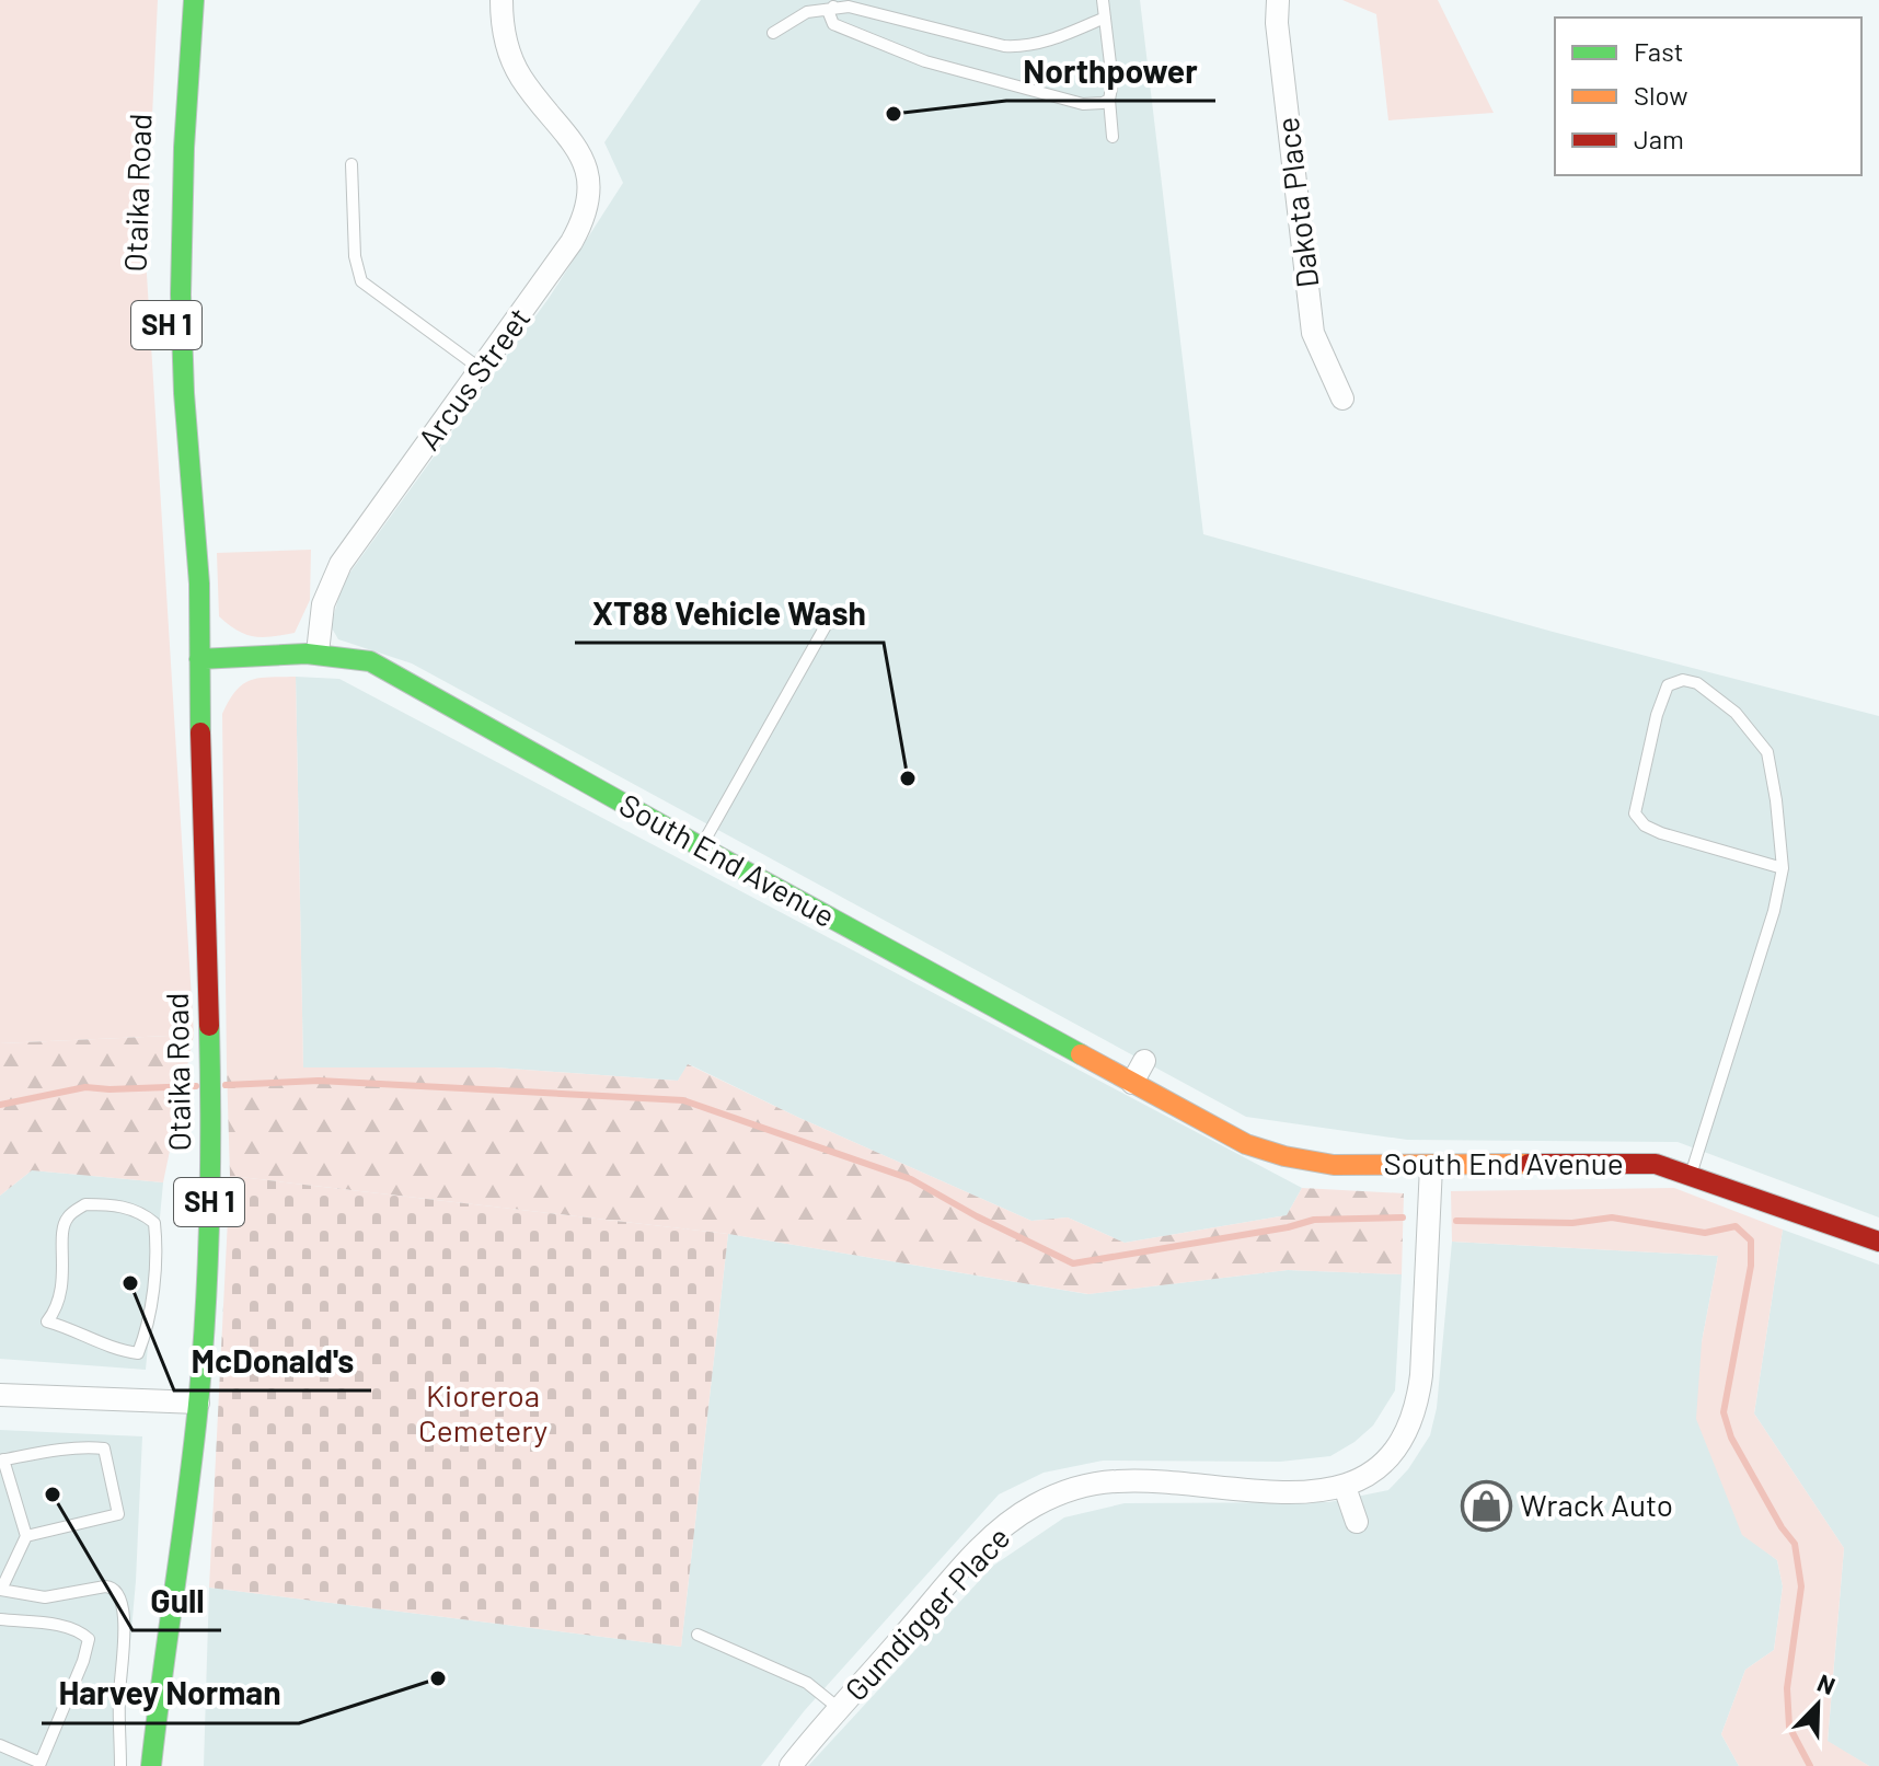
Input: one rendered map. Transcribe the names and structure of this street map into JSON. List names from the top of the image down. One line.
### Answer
{"streets":{"main road":["Otaika Road","SH 1","South End Avenue"],"street":["Dakota Place","Arcus Street","Gumdigger Place"]},"crossings":[["Arcus Street","South End Avenue"],["South End Avenue","Gumdigger Place"]],"parks":["Kioreroa Cemetery"],"places":{"other":["Northpower","XT88 Vehicle Wash","McDonald's","Gull","Harvey Norman"],"shop":["Wrack Auto"]},"legend":["Fast","Slow","Jam"],"north":"top right"}
